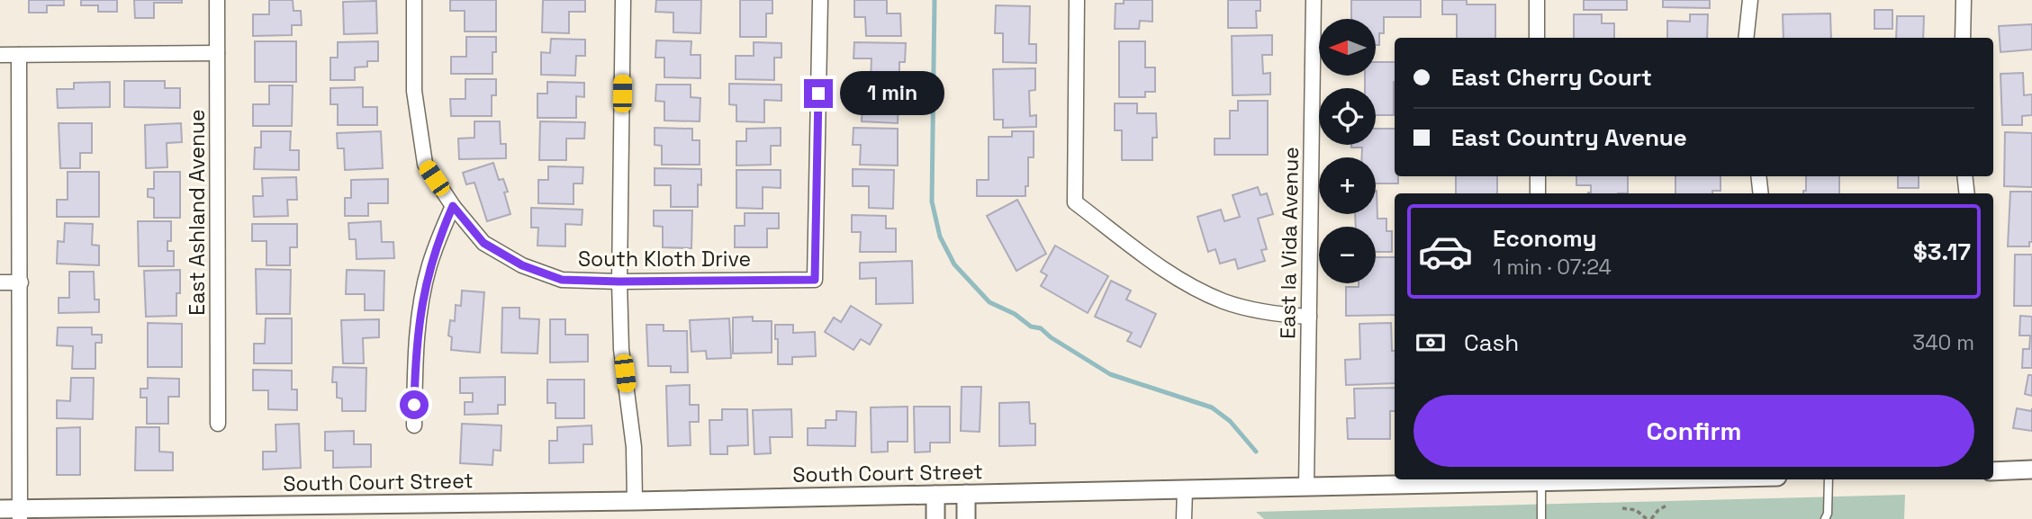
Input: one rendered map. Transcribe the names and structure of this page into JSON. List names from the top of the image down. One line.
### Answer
{"streets":{"street":["East Ashland Avenue","East la Vida Avenue","South Kloth Drive","South Court Street"]},"crossings":[["East la Vida Avenue","South Court Street"]],"north":"left","page":{"map_buttons":["+","−"],"banner":["East Cherry Court","East Country Avenue"],"bubble":"1 min","list":[{"name":"Economy","note":"1 min · 07:24","value":"$3.17"}],"pay":["Cash","340 m"],"buttons":"Confirm"}}
